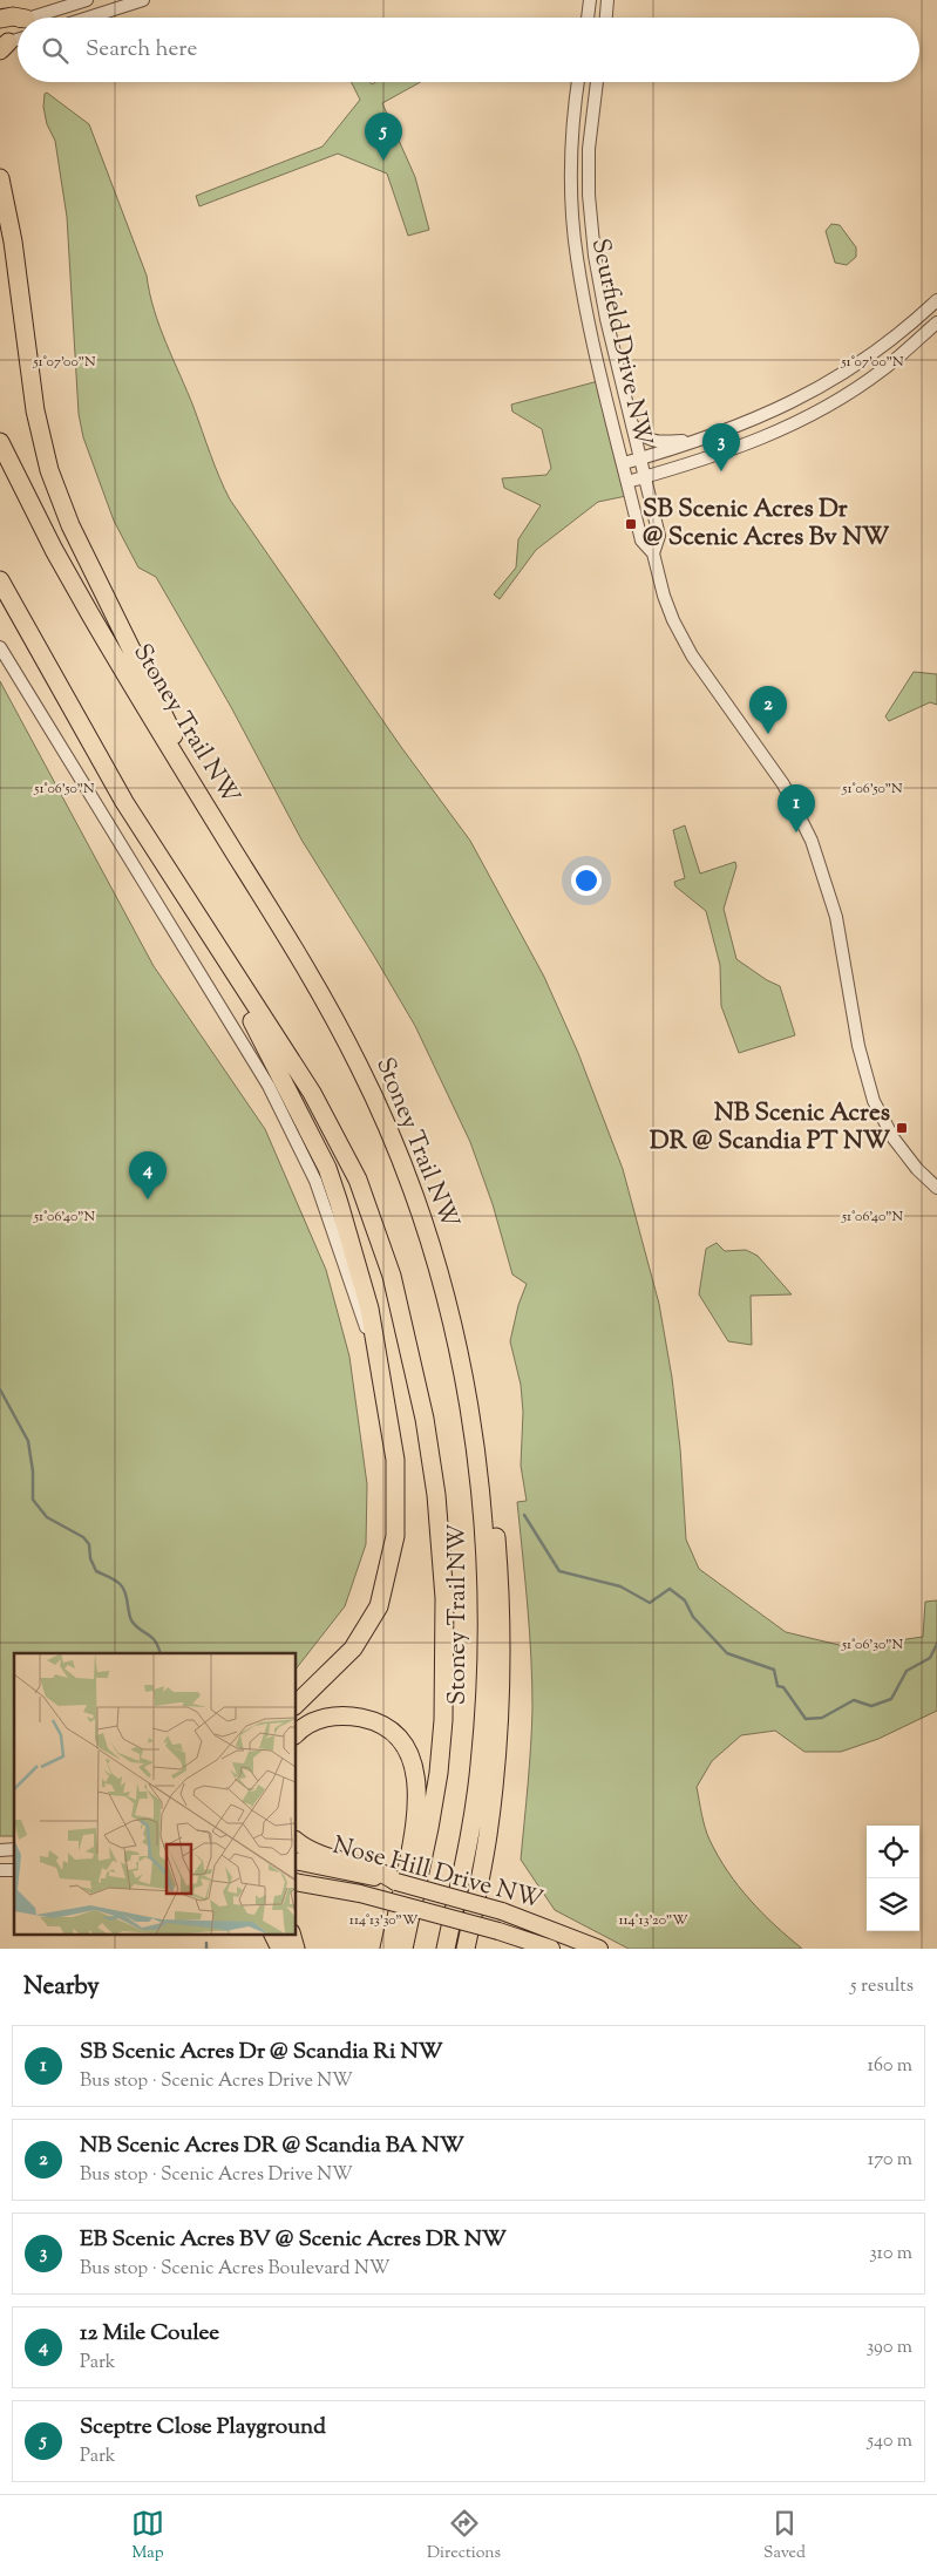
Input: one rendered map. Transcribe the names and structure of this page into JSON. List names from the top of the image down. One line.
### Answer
{"streets":{"highway":["Stoney Trail NW"],"main road":["Nose Hill Drive NW"],"street":["Scurfield Drive NW"]},"places":{"transit":["SB Scenic Acres Dr @ Scenic Acres Bv NW","NB Scenic Acres DR @ Scandia PT NW"]},"page":{"search":"Search here","pins":["5","3","2","1","4"],"heading":["Nearby","5 results"],"list":[{"mark":"1","name":"SB Scenic Acres Dr @ Scandia Ri NW","note":"Bus stop · Scenic Acres Drive NW","value":"160 m"},{"mark":"2","name":"NB Scenic Acres DR @ Scandia BA NW","note":"Bus stop · Scenic Acres Drive NW","value":"170 m"},{"mark":"3","name":"EB Scenic Acres BV @ Scenic Acres DR NW","note":"Bus stop · Scenic Acres Boulevard NW","value":"310 m"},{"mark":"4","name":"12 Mile Coulee","note":"Park","value":"390 m"},{"mark":"5","name":"Sceptre Close Playground","note":"Park","value":"540 m"}],"nav":["Map","Directions","Saved"]},"coordinates":["51°07'00\"N","51°06'50\"N","51°06'40\"N","51°06'30\"N","114°13'30\"W","114°13'20\"W"]}
